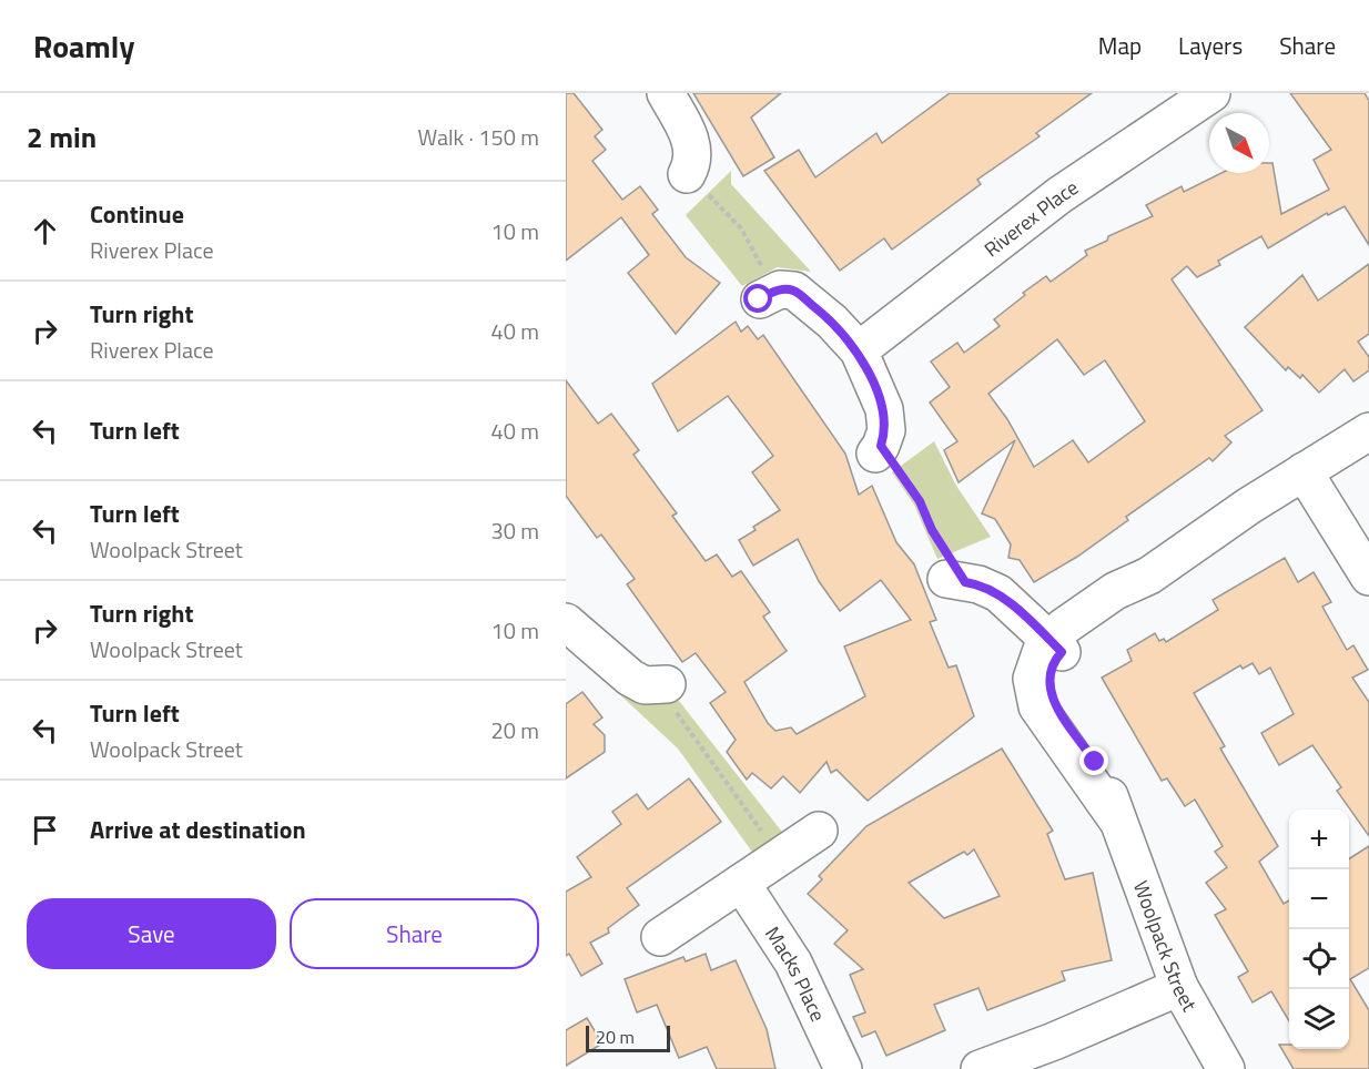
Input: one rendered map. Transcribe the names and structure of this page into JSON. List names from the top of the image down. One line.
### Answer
{"streets":{"street":["Riverex Place","Woolpack Street","Macks Place"]},"scale_bar":"20 m","north":"bottom right","page":{"header":"Roamly","nav":["Map","Layers","Share"],"heading":["2 min","Walk · 150 m"],"list":[["Continue","Riverex Place","10 m"],["Turn right","Riverex Place","40 m"],["Turn left","40 m"],["Turn left","Woolpack Street","30 m"],["Turn right","Woolpack Street","10 m"],["Turn left","Woolpack Street","20 m"],"Arrive at destination"],"map_buttons":["+","−"],"buttons":["Save","Share"],"scale":"20 m"}}
